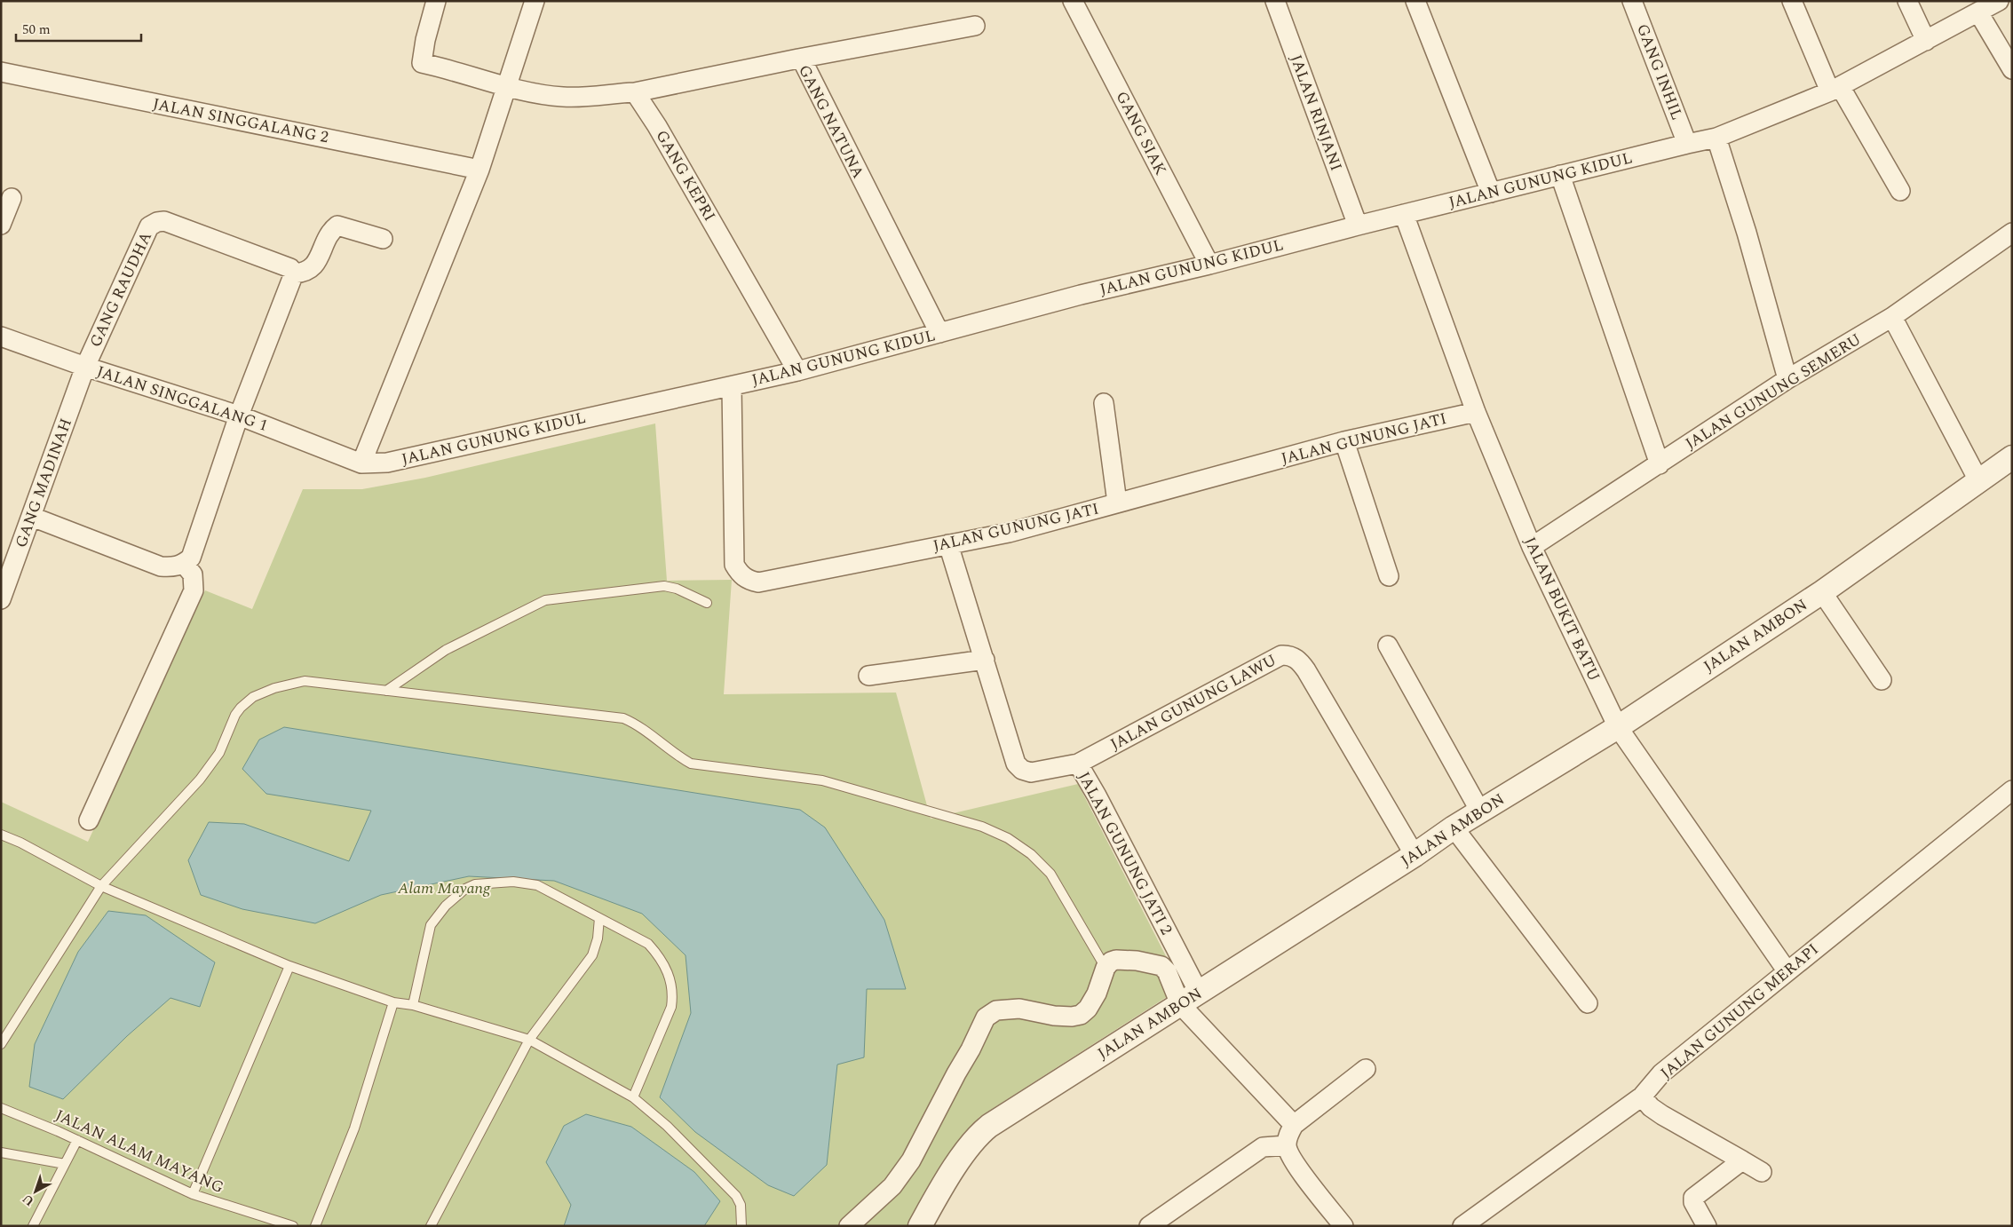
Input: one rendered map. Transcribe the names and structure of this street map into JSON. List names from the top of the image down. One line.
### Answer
{"streets":{"street":["GANG INHIL","JALAN RINJANI","JALAN SINGGALANG 2","GANG NATUNA","GANG SIAK","GANG KEPRI","JALAN GUNUNG KIDUL","GANG RAUDHA","JALAN GUNUNG SEMERU","JALAN SINGGALANG 1","JALAN GUNUNG JATI","GANG MADINAH","JALAN BUKIT BATU","JALAN AMBON","JALAN GUNUNG LAWU","JALAN GUNUNG JATI 2","JALAN GUNUNG MERAPI"],"lane":["JALAN ALAM MAYANG"]},"crossings":[["GANG INHIL","JALAN GUNUNG KIDUL"],["JALAN RINJANI","JALAN GUNUNG KIDUL"],["GANG NATUNA","GANG KEPRI"],["GANG NATUNA","JALAN GUNUNG KIDUL"],["GANG SIAK","JALAN GUNUNG KIDUL"],["GANG KEPRI","JALAN GUNUNG KIDUL"],["JALAN GUNUNG KIDUL","JALAN SINGGALANG 1"],["JALAN GUNUNG KIDUL","JALAN GUNUNG JATI"],["JALAN GUNUNG KIDUL","JALAN BUKIT BATU"],["GANG RAUDHA","JALAN SINGGALANG 1"],["GANG RAUDHA","GANG MADINAH"],["JALAN GUNUNG SEMERU","JALAN BUKIT BATU"],["JALAN SINGGALANG 1","GANG MADINAH"],["JALAN GUNUNG JATI","JALAN BUKIT BATU"],["JALAN GUNUNG JATI","JALAN GUNUNG JATI 2"],["JALAN BUKIT BATU","JALAN AMBON"],["JALAN BUKIT BATU","JALAN GUNUNG MERAPI"],["JALAN AMBON","JALAN GUNUNG LAWU"],["JALAN AMBON","JALAN GUNUNG JATI 2"],["JALAN GUNUNG LAWU","JALAN GUNUNG JATI 2"]],"parks":["Alam Mayang"],"scale_bar":"50 m","north":"bottom left"}
